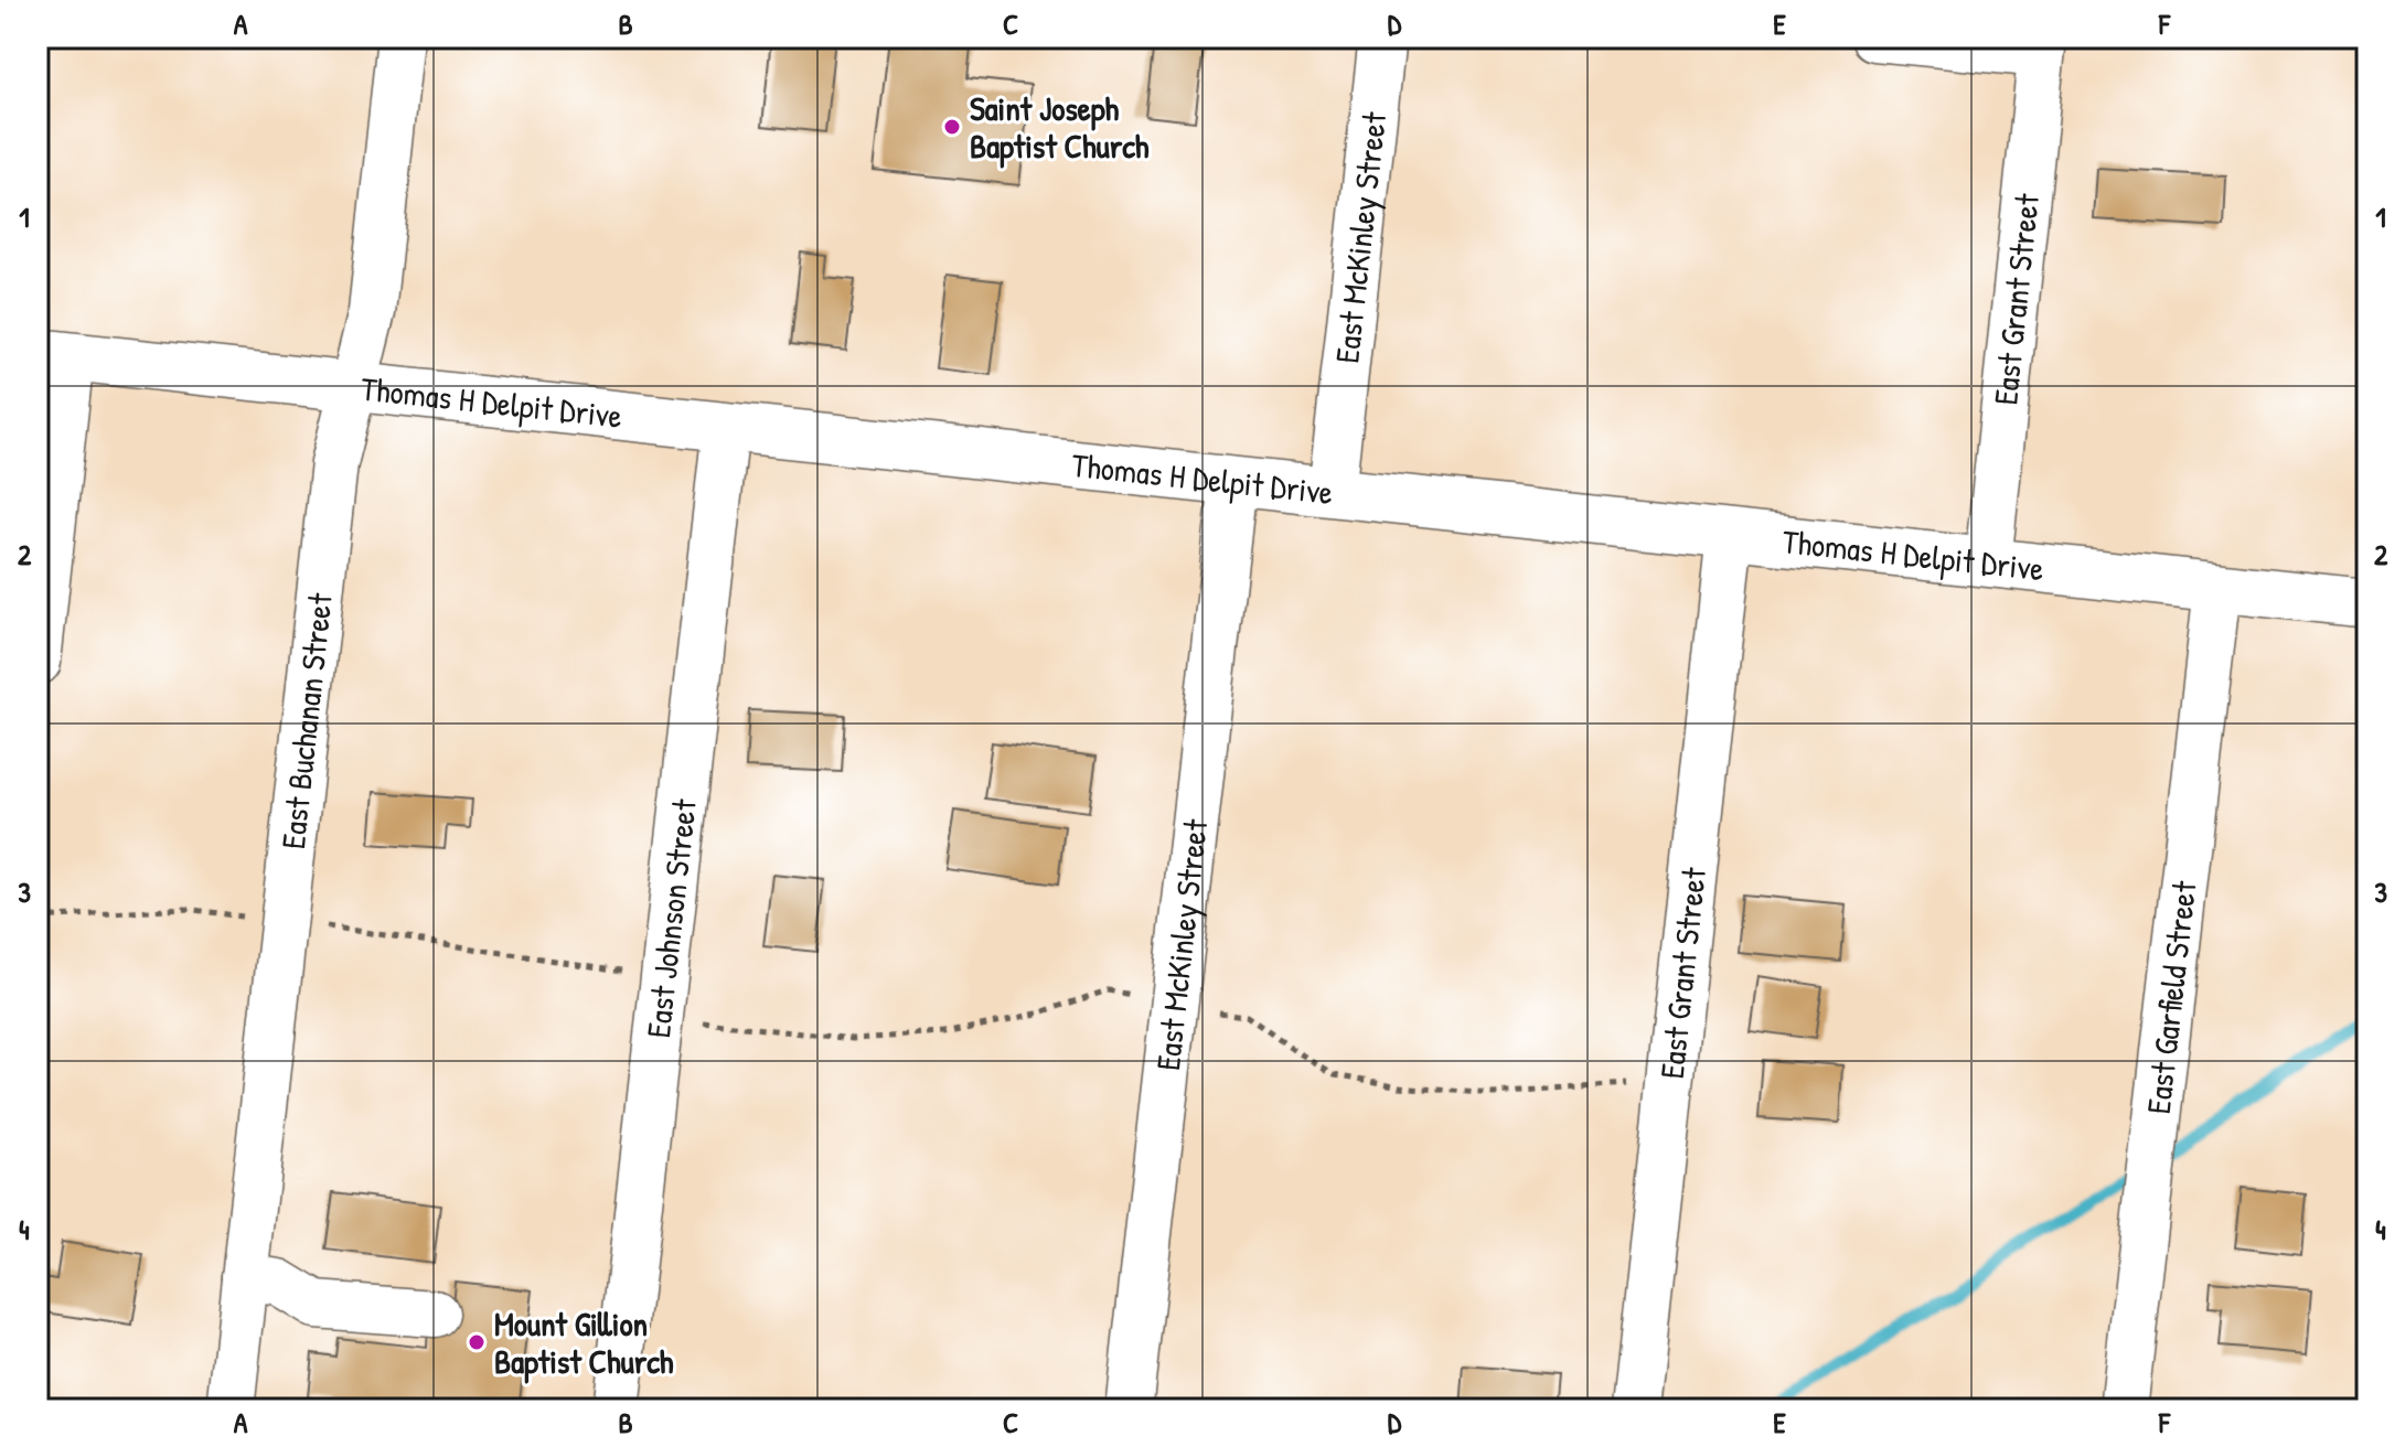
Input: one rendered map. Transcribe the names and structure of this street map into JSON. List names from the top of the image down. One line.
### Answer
{"streets":{"main road":["Thomas H Delpit Drive"],"street":["East McKinley Street","East Grant Street","East Buchanan Street","East Johnson Street","East Garfield Street"]},"crossings":[["East McKinley Street","Thomas H Delpit Drive"],["East Grant Street","Thomas H Delpit Drive"],["Thomas H Delpit Drive","East Buchanan Street"],["Thomas H Delpit Drive","East Johnson Street"],["Thomas H Delpit Drive","East Garfield Street"]],"places":["Saint Joseph Baptist Church","Mount Gillion Baptist Church"],"grid":{"columns":["A","B","C","D","E","F"],"rows":["1","2","3","4"]}}
